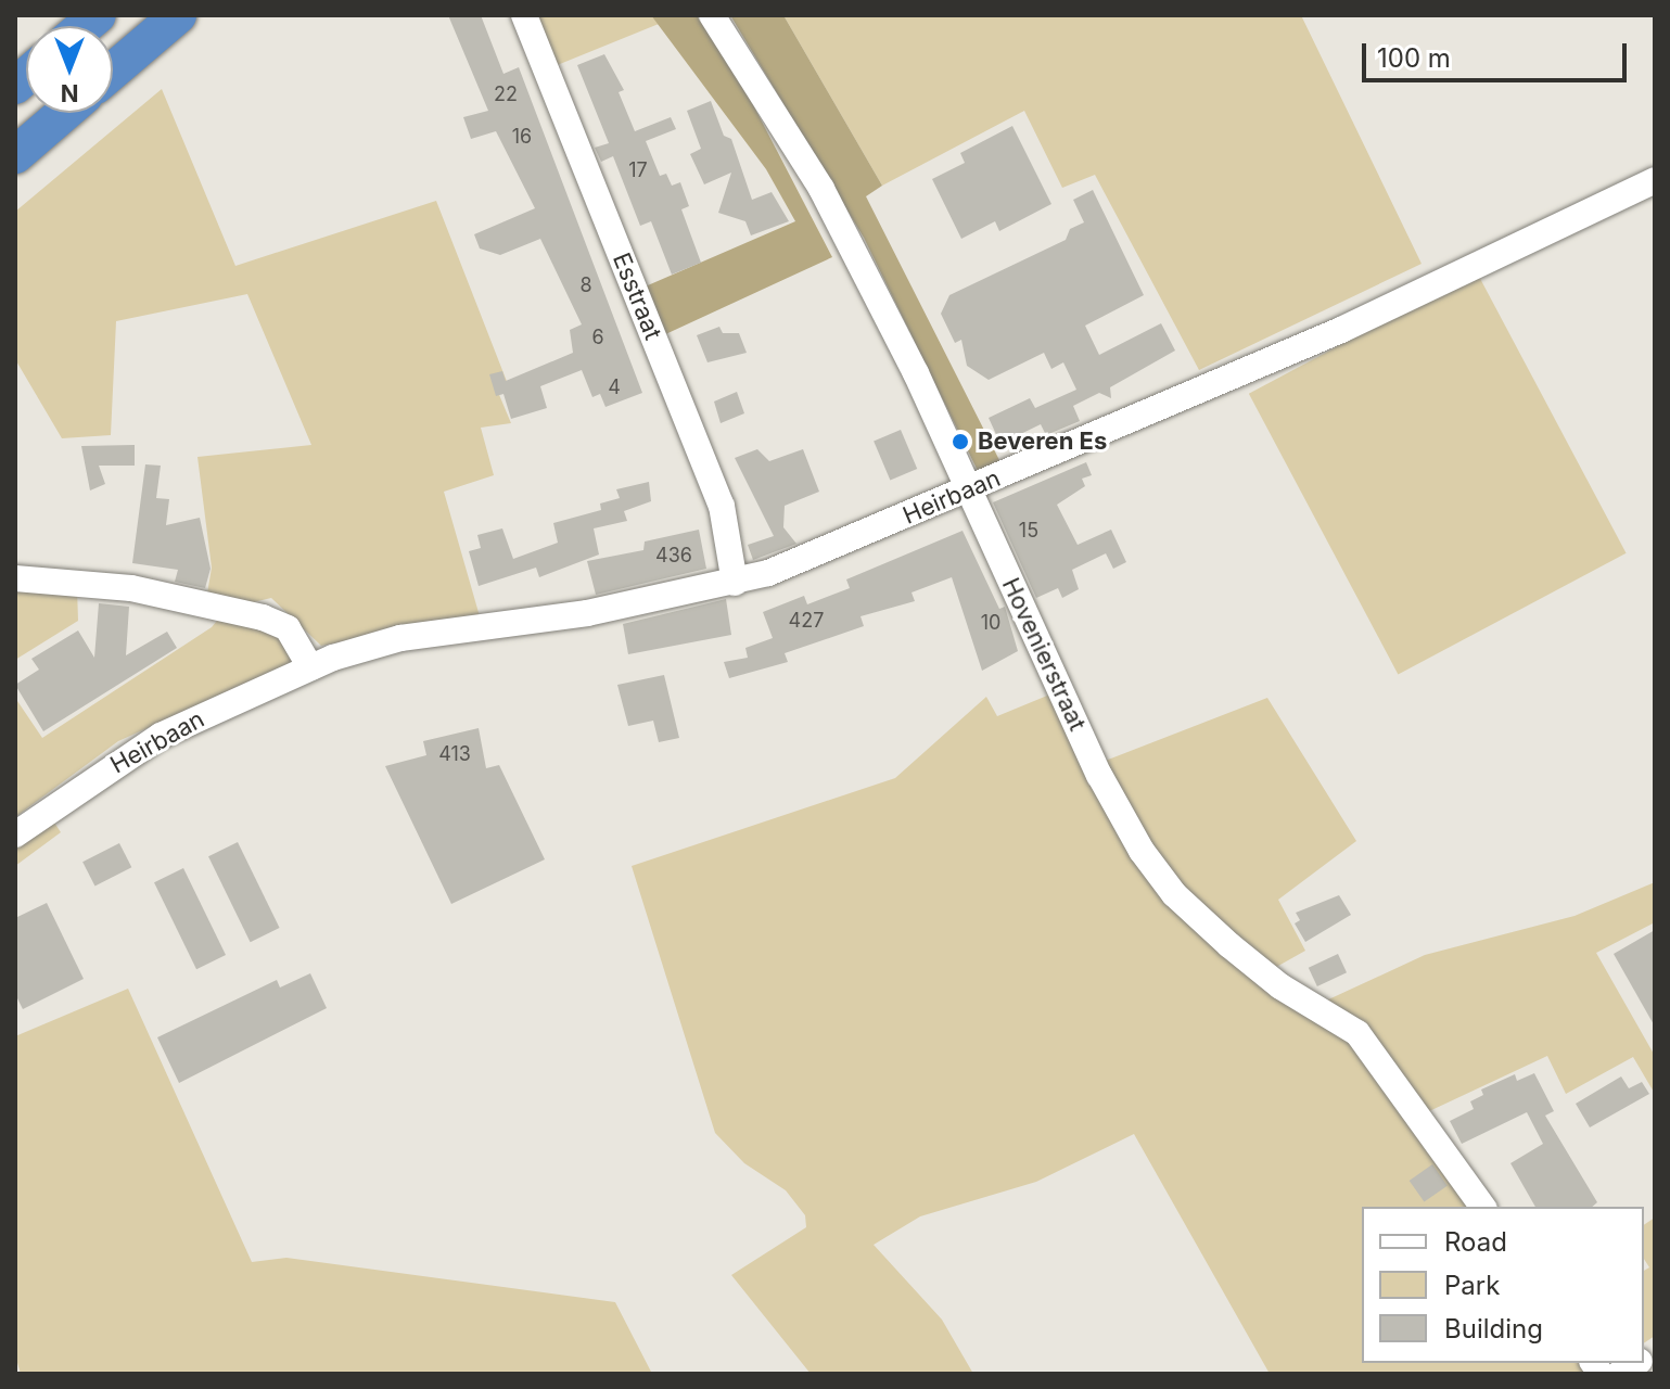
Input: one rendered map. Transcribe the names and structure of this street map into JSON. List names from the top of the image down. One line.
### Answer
{"streets":{"street":["Esstraat","Heirbaan","Hovenierstraat"]},"crossings":[["Esstraat","Heirbaan"],["Heirbaan","Hovenierstraat"]],"places":["Beveren Es"],"house_numbers":["22","16","17","8","6","4","15","436","427","10","413"],"legend":["Road","Park","Building"],"scale_bar":"100 m","north":"bottom"}
